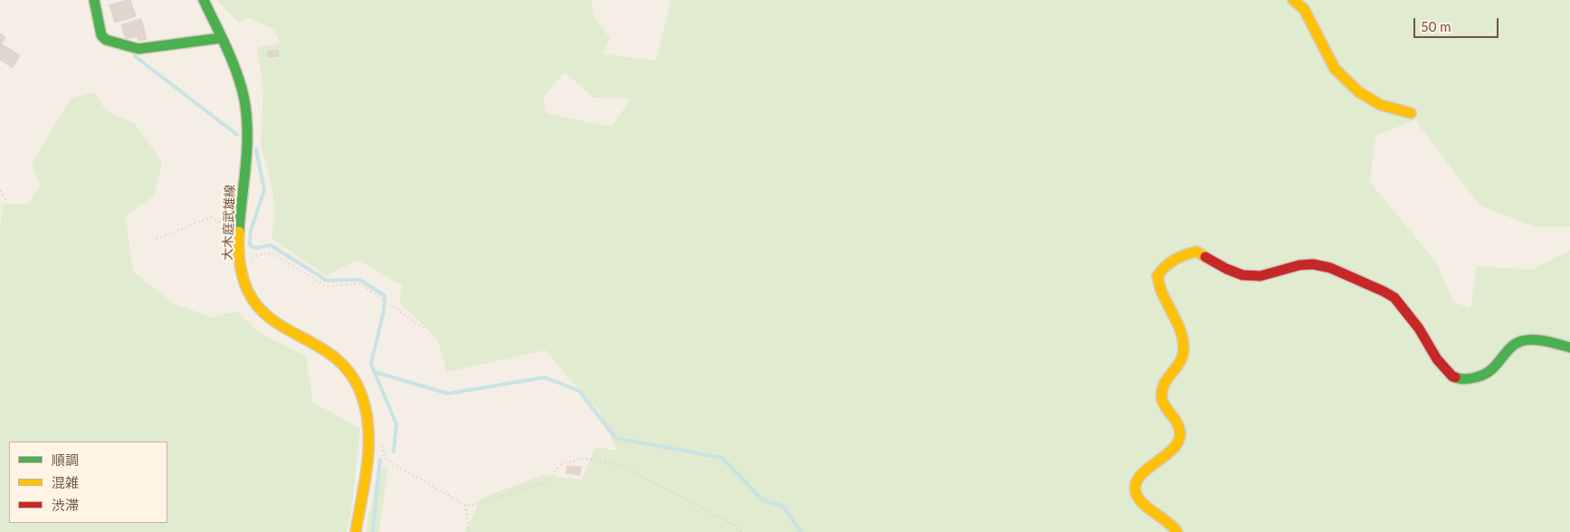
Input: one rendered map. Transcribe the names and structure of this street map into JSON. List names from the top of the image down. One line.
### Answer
{"streets":{"street":["大木庭武雄線"]},"legend":["順調","混雑","渋滞"],"scale_bar":"50 m"}
